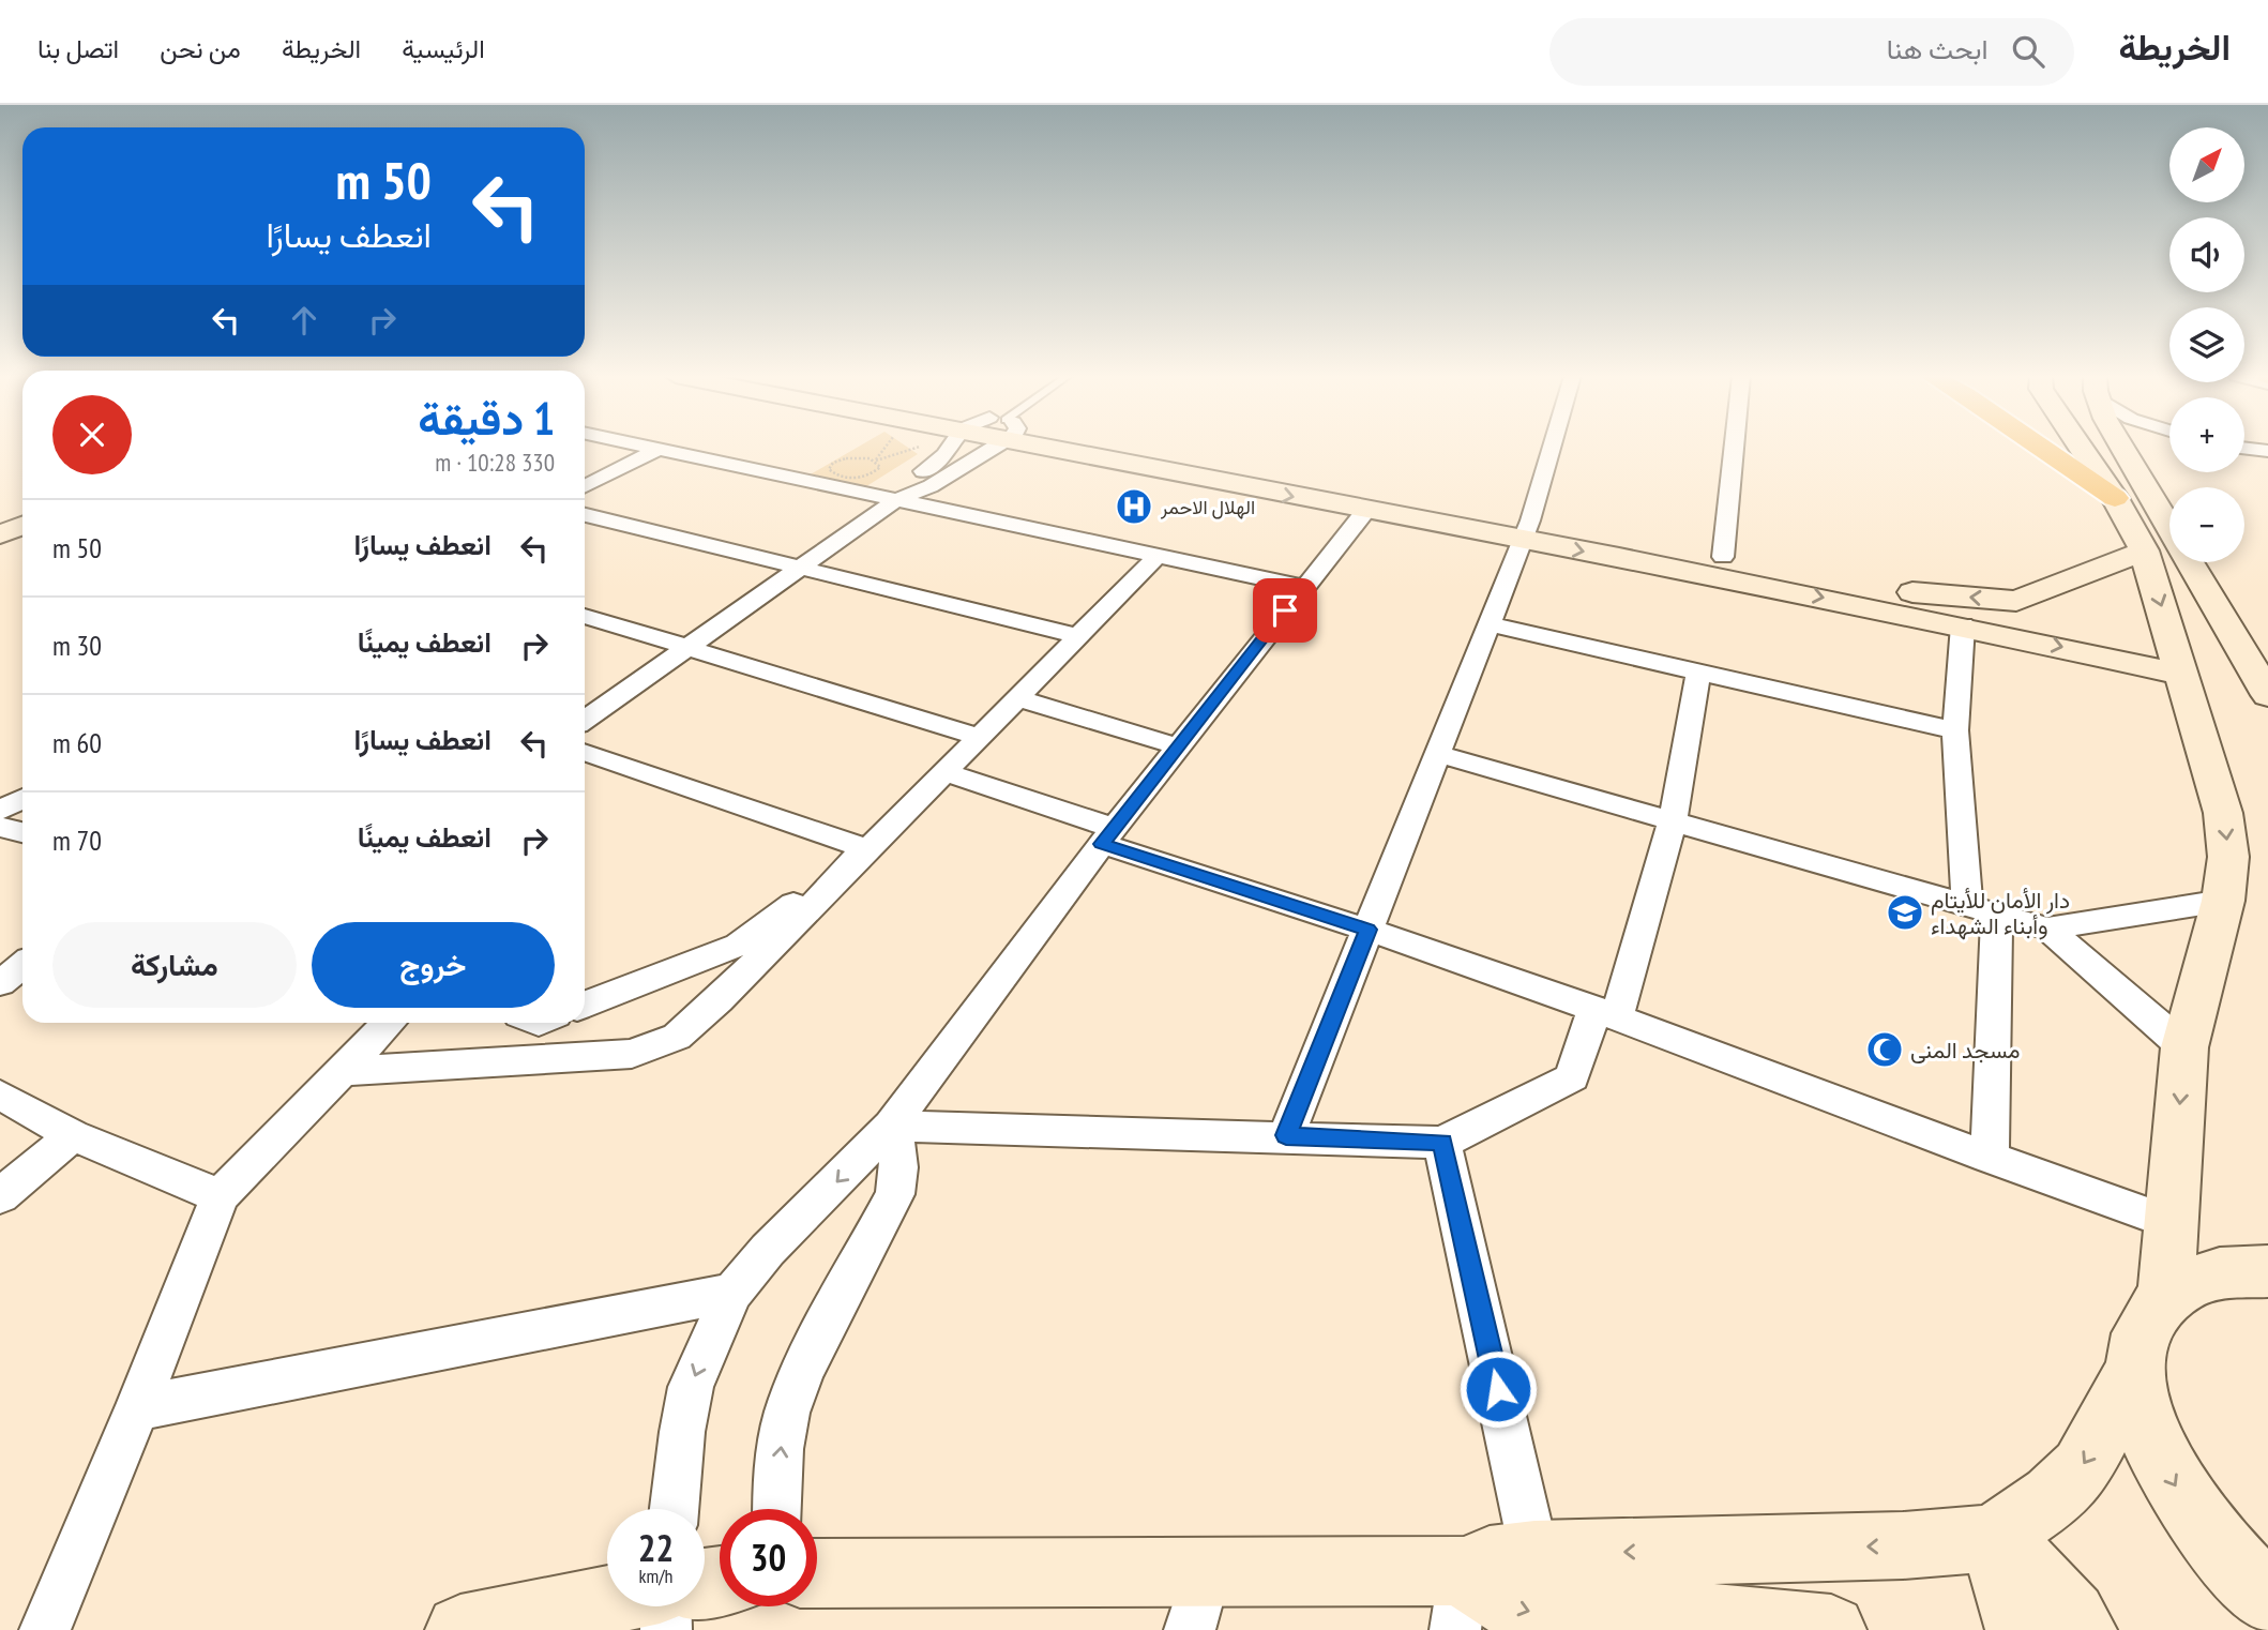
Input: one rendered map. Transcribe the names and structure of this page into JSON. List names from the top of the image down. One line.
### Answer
{"places":{"hospital":["الهلال الاحمر"],"school or university":["دار الأمان للأيتام وأبناء الشهداء"],"mosque":["مسجد المنى"]},"north":"top right","page":{"header":"الخريطة","search":"ابحث هنا","nav":["الرئيسية","الخريطة","من نحن","اتصل بنا"],"map_buttons":["+","−"],"turn":["50 m","انعطف يسارًا"],"heading":["1 دقيقة","330 m · 10:28"],"list":[{"name":"انعطف يسارًا","value":"50 m"},{"name":"انعطف يمينًا","value":"30 m"},{"name":"انعطف يسارًا","value":"60 m"},{"name":"انعطف يمينًا","value":"70 m"}],"buttons":["خروج","مشاركة"],"speed":"22 km/h","limit":"30"}}
